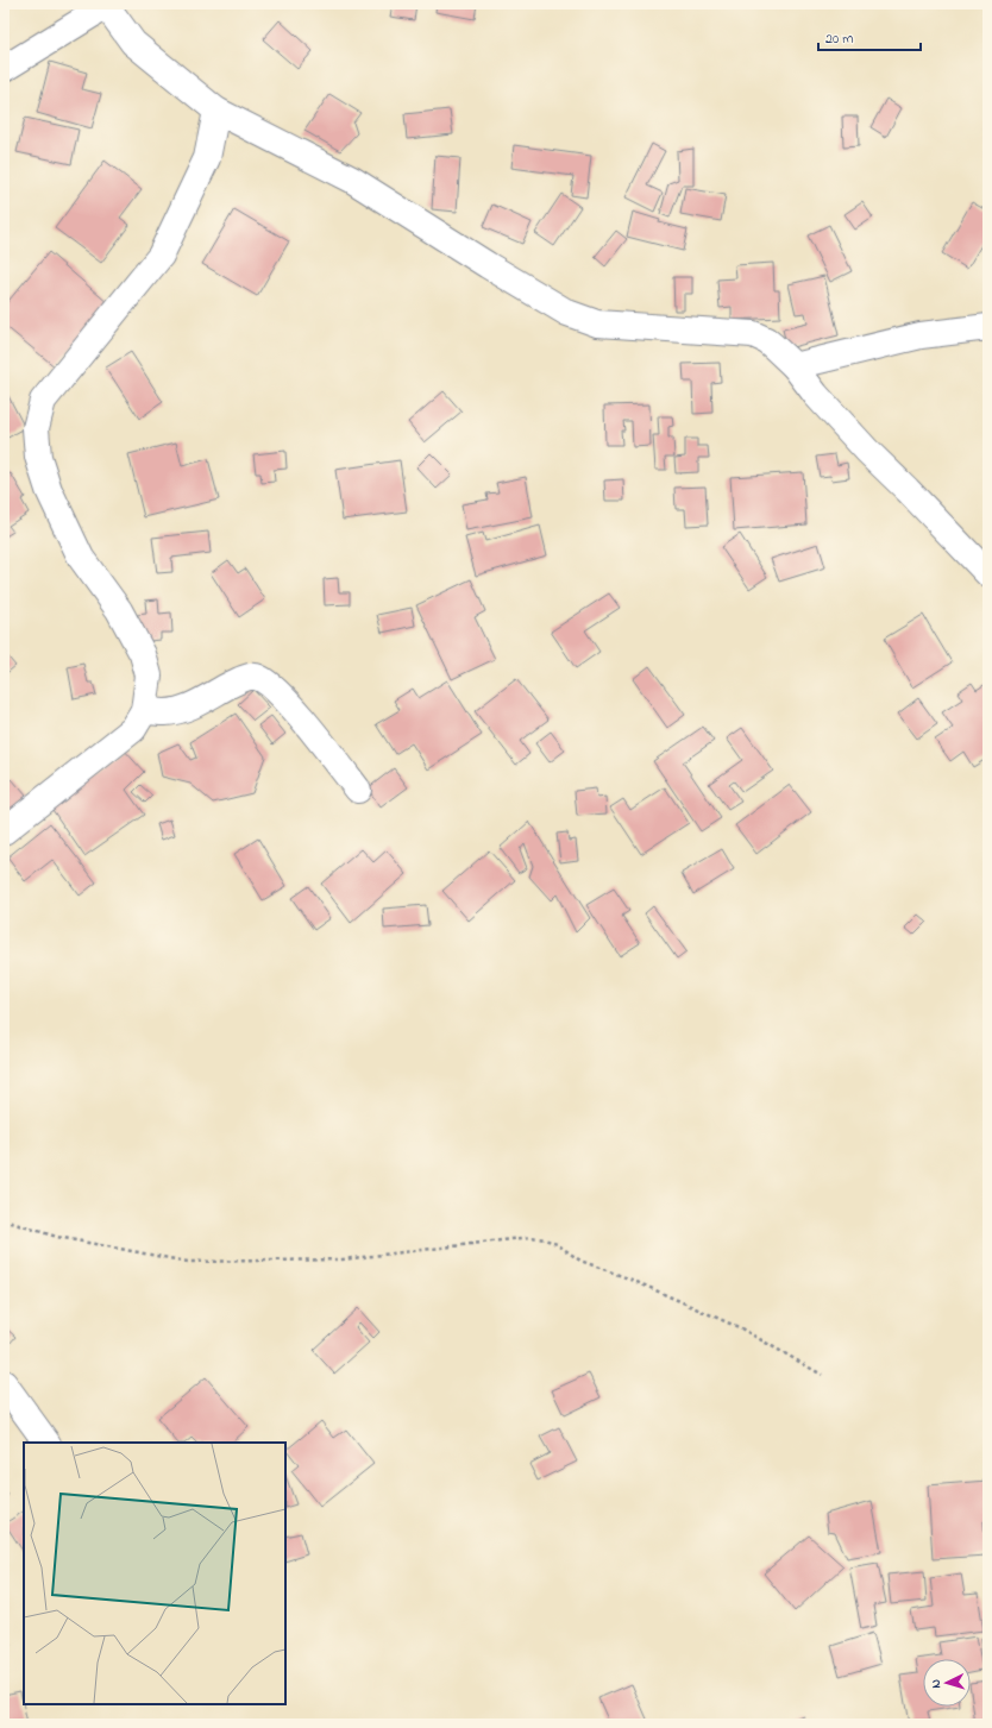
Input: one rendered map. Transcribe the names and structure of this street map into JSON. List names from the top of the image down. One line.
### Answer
{"scale_bar":"20 m","north":"left"}
